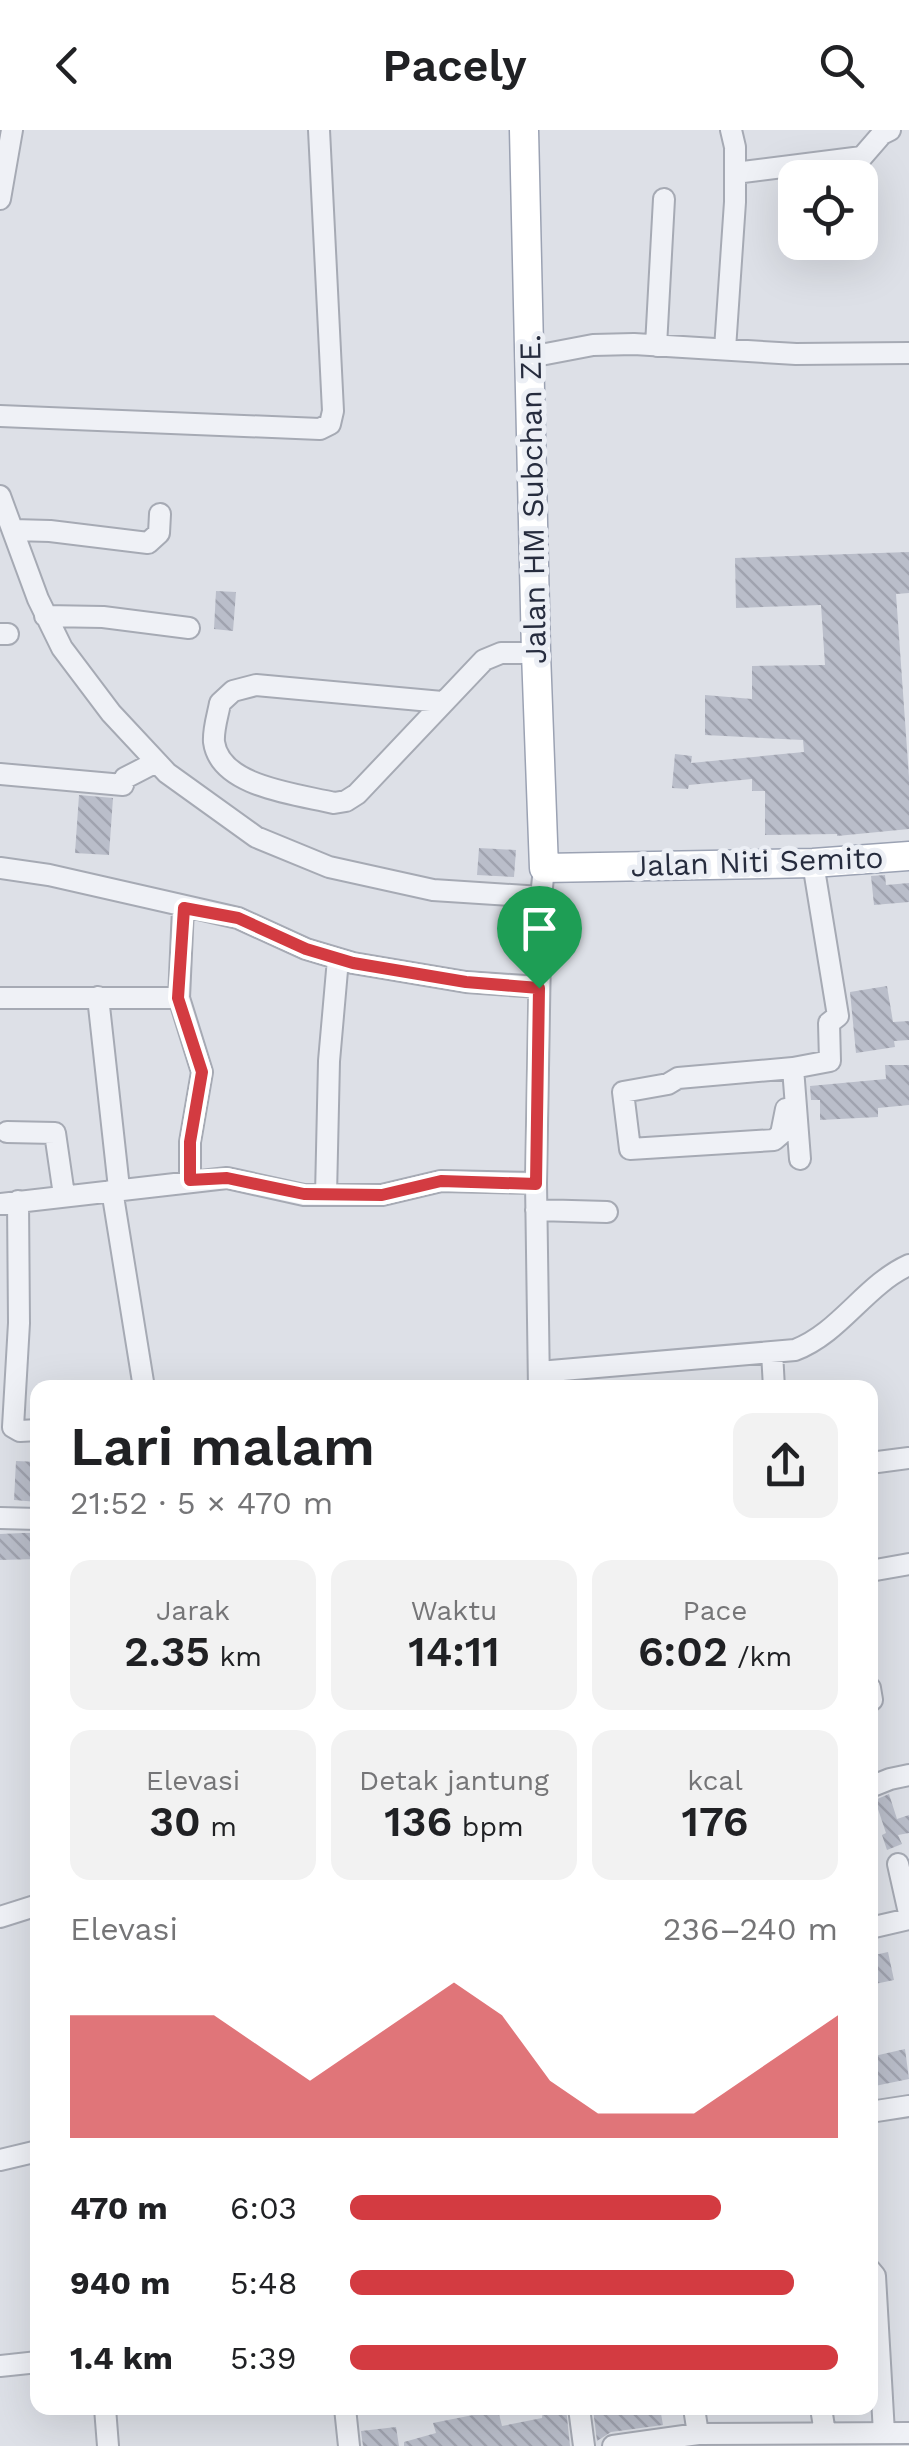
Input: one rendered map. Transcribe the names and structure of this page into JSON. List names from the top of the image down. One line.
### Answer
{"streets":{"main road":["Jalan HM Subchan ZE.","Jalan Niti Semito"]},"crossings":[["Jalan HM Subchan ZE.","Jalan Niti Semito"]],"page":{"header":"Pacely","heading":["Lari malam","21:52 · 5 × 470 m"],"stats":[["Jarak","2.35 km"],["Waktu","14:11"],["Pace","6:02 /km"],["Elevasi","30 m"],["Detak jantung","136 bpm"],["kcal","176"]],"chart":["Elevasi","236–240 m"],"list":[{"name":"470 m","note":"6:03"},{"name":"940 m","note":"5:48"},{"name":"1.4 km","note":"5:39"}]}}
